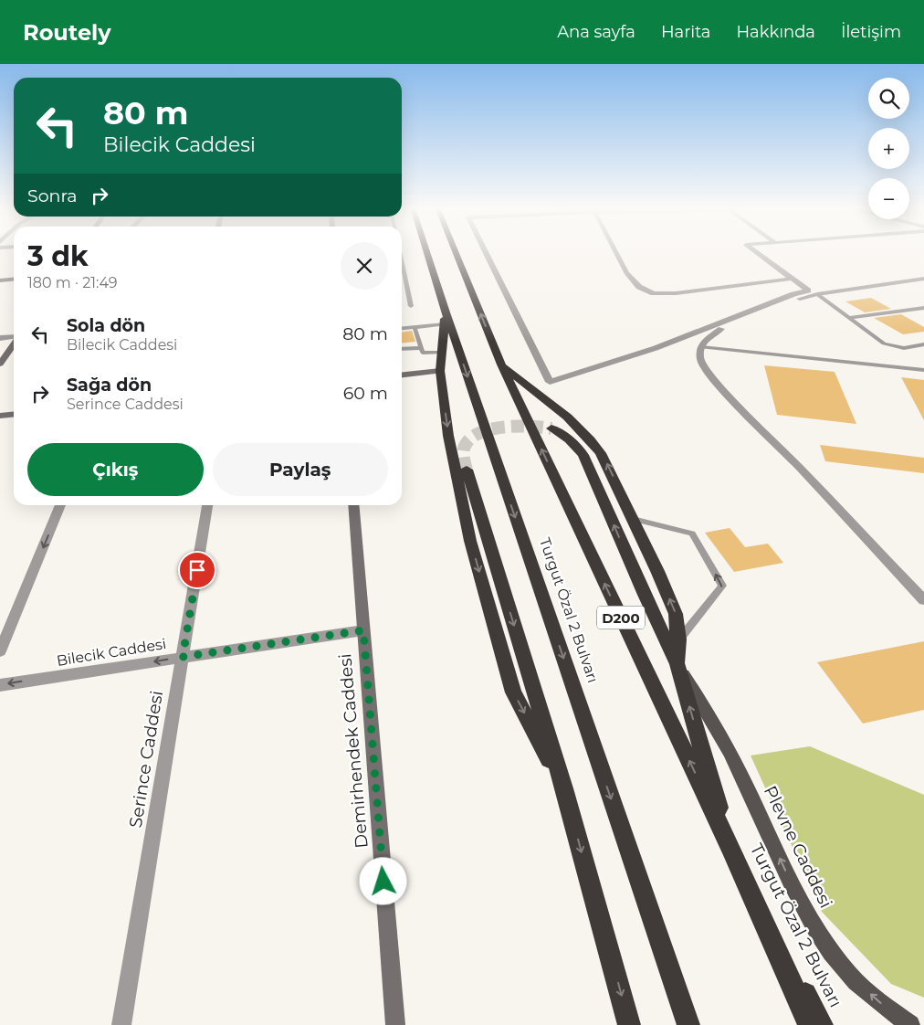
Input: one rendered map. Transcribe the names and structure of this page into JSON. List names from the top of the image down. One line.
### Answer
{"streets":{"highway":["Turgut Özal 2 Bulvarı","D200"],"main road":["Plevne Caddesi"],"street":["Bilecik Caddesi","Demirhendek Caddesi","Serince Caddesi"]},"crossings":[["Turgut Özal 2 Bulvarı","Plevne Caddesi"],["Bilecik Caddesi","Demirhendek Caddesi"],["Bilecik Caddesi","Serince Caddesi"]],"one_way":["Bilecik Caddesi","Plevne Caddesi"],"page":{"header":"Routely","nav":["Ana sayfa","Harita","Hakkında","İletişim"],"map_buttons":["+","−"],"turn":["80 m","Bilecik Caddesi"],"then":"Sonra","heading":["3 dk","180 m · 21:49"],"list":[{"name":"Sola dön","note":"Bilecik Caddesi","value":"80 m"},{"name":"Sağa dön","note":"Serince Caddesi","value":"60 m"}],"buttons":["Çıkış","Paylaş"]}}
